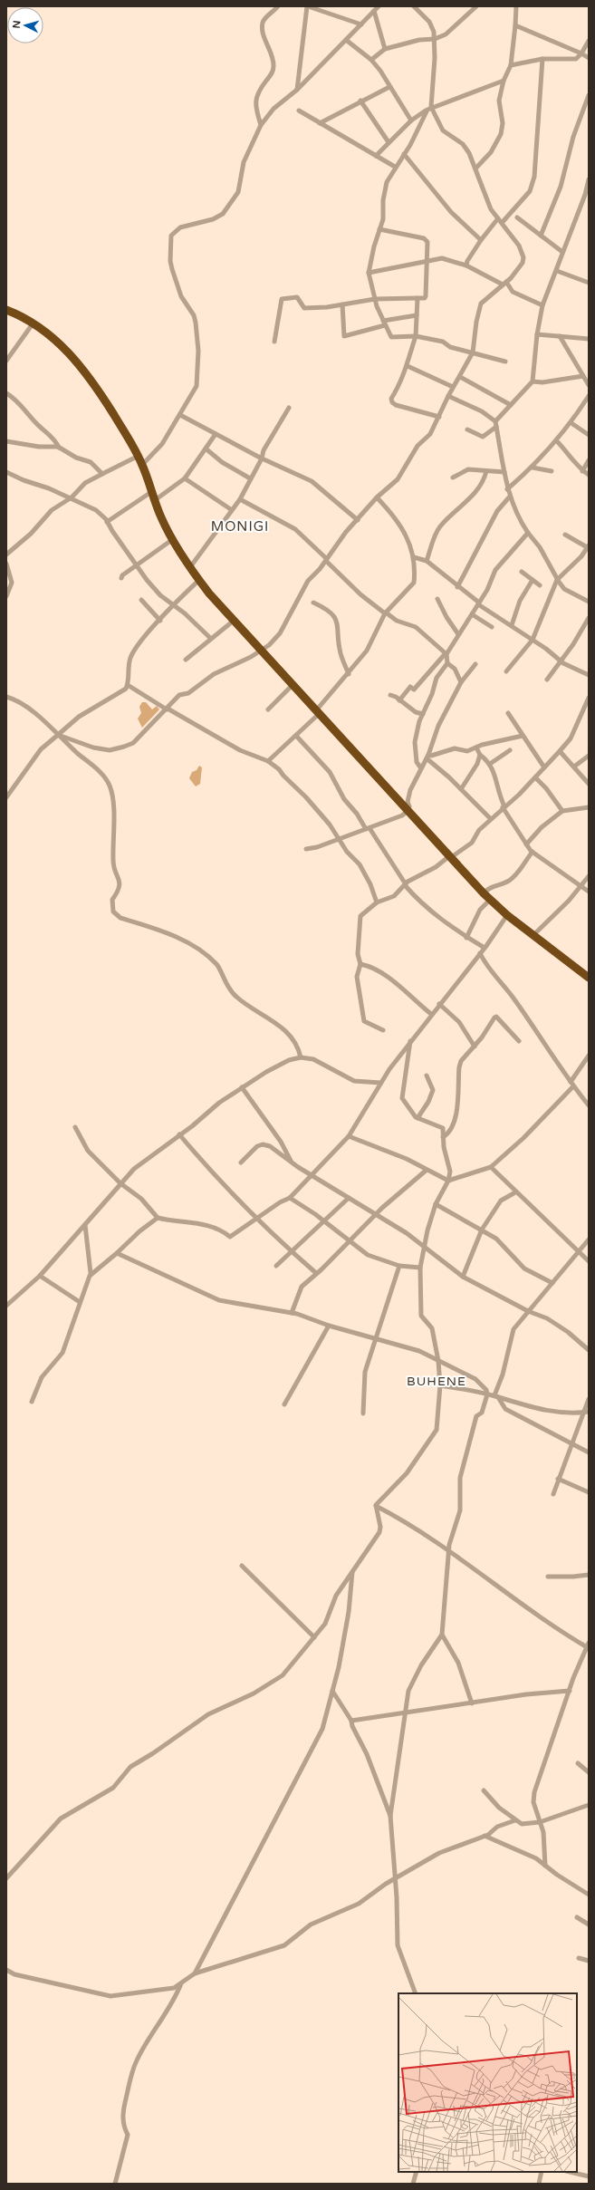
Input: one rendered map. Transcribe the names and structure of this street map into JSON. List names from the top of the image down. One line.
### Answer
{"districts":["MONIGI","BUHENE"],"north":"left"}
